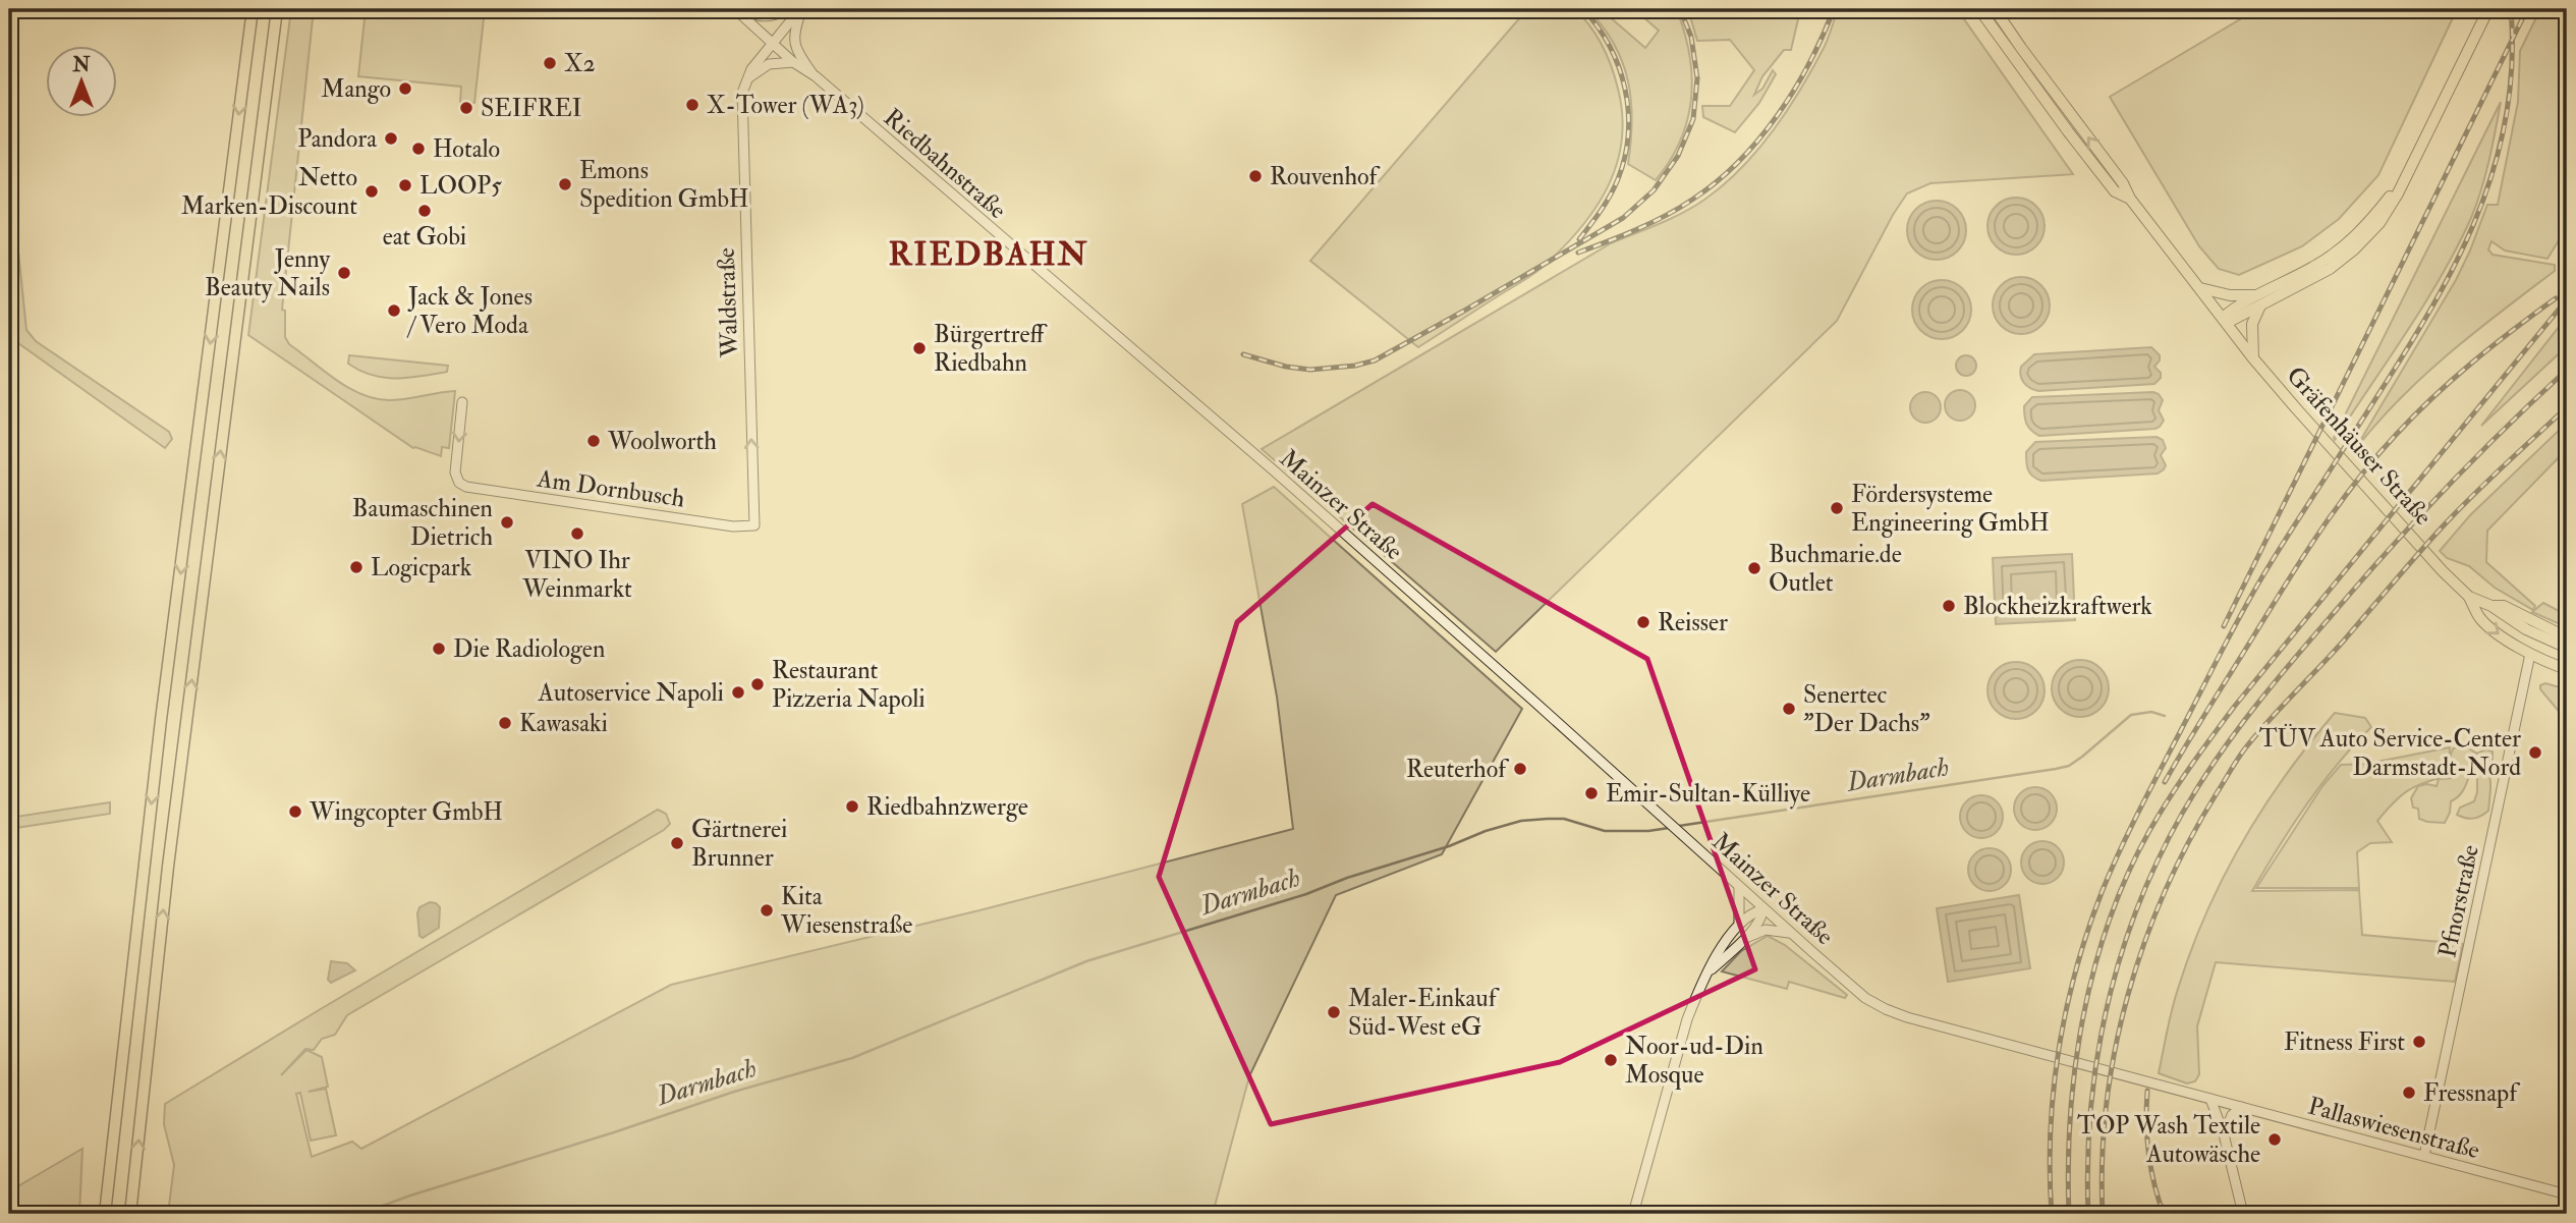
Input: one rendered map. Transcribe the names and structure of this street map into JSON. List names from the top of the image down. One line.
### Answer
{"streets":{"main road":["Riedbahnstraße","Waldstraße","Gräfenhäuser Straße","Am Dornbusch","Mainzer Straße","Pfnorstraße","Pallaswiesenstraße"]},"crossings":[["Riedbahnstraße","Waldstraße"],["Riedbahnstraße","Mainzer Straße"],["Waldstraße","Am Dornbusch"],["Gräfenhäuser Straße","Pfnorstraße"],["Mainzer Straße","Pallaswiesenstraße"],["Pfnorstraße","Pallaswiesenstraße"]],"one_way":["Waldstraße","Am Dornbusch"],"districts":["RIEDBAHN"],"water":["Darmbach"],"places":["X2","Mango","X-Tower (WA3)","SEIFREI","Pandora","Hotalo","Rouvenhof","Emons Spedition GmbH","LOOP5","Netto Marken-Discount","eat Gobi","Jenny Beauty Nails","Jack & Jones / Vero Moda","Bürgertreff Riedbahn","Woolworth","Fördersysteme Engineering GmbH","Baumaschinen Dietrich","VINO Ihr Weinmarkt","Logicpark","Buchmarie.de Outlet","Blockheizkraftwerk","Reisser","Die Radiologen","Restaurant Pizzeria Napoli","Autoservice Napoli","Senertec \"Der Dachs\"","Kawasaki","TÜV Auto Service-Center Darmstadt-Nord","Reuterhof","Emir-Sultan-Külliye","Riedbahnzwerge","Wingcopter GmbH","Gärtnerei Brunner","Kita Wiesenstraße","Maler-Einkauf Süd-West eG","Fitness First","Noor-ud-Din Mosque","Fressnapf","TOP Wash Textile Autowäsche"],"north":"top"}
